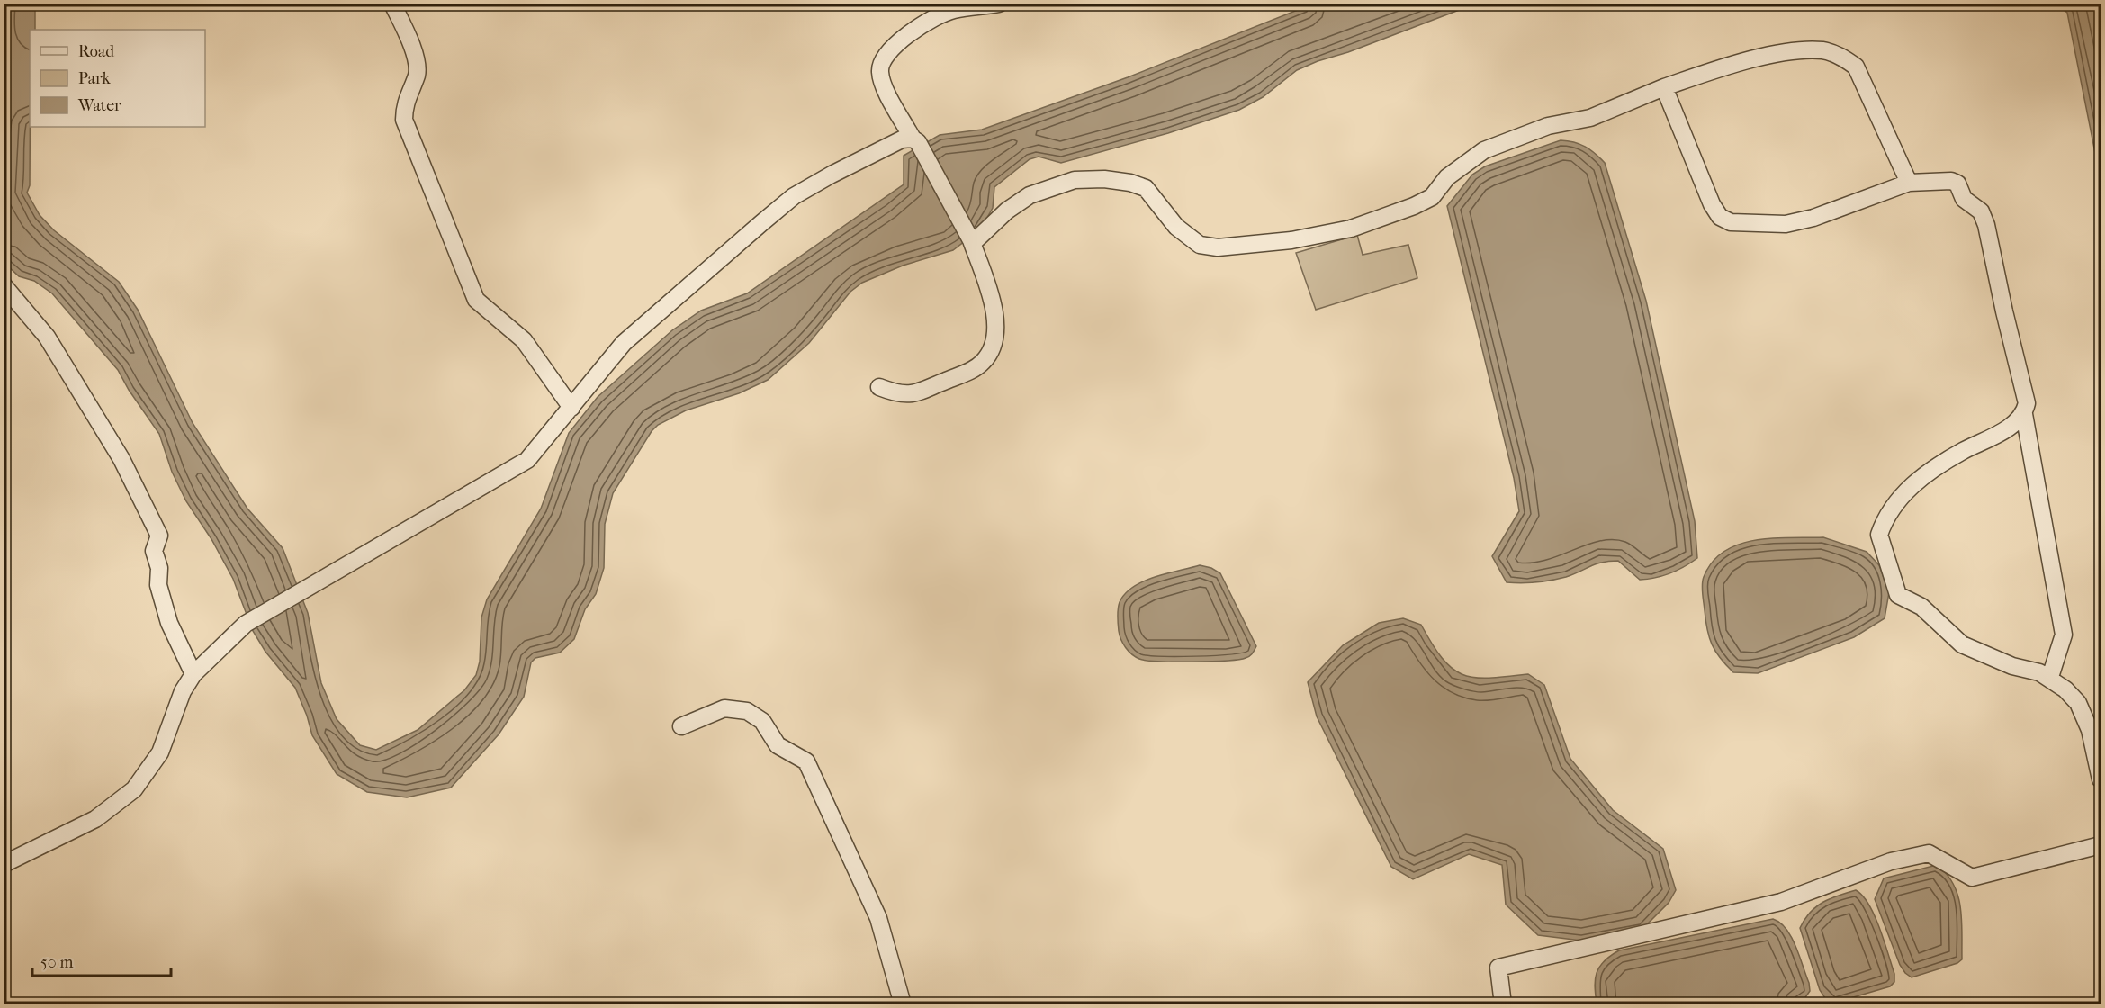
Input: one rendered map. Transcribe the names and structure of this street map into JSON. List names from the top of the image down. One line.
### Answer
{"legend":["Road","Park","Water"],"scale_bar":"50 m"}
